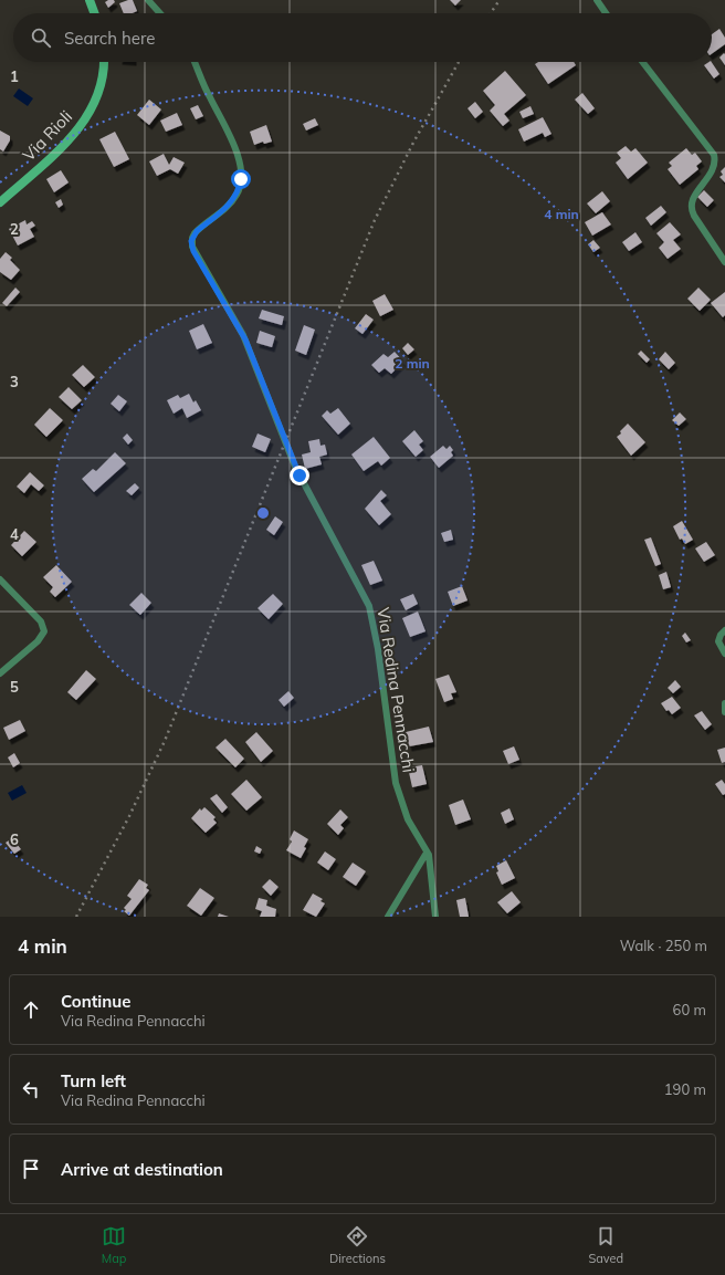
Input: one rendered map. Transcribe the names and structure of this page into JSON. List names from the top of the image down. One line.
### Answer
{"streets":{"main road":["Via Rioli"],"street":["Via Redina Pennacchi"]},"page":{"search":"Search here","heading":["4 min","Walk · 250 m"],"list":[["Continue","Via Redina Pennacchi","60 m"],["Turn left","Via Redina Pennacchi","190 m"],"Arrive at destination"],"nav":["Map","Directions","Saved"]},"grid":{"rows":["1","2","3","4","5","6"]},"rings":["4 min","2 min"]}
